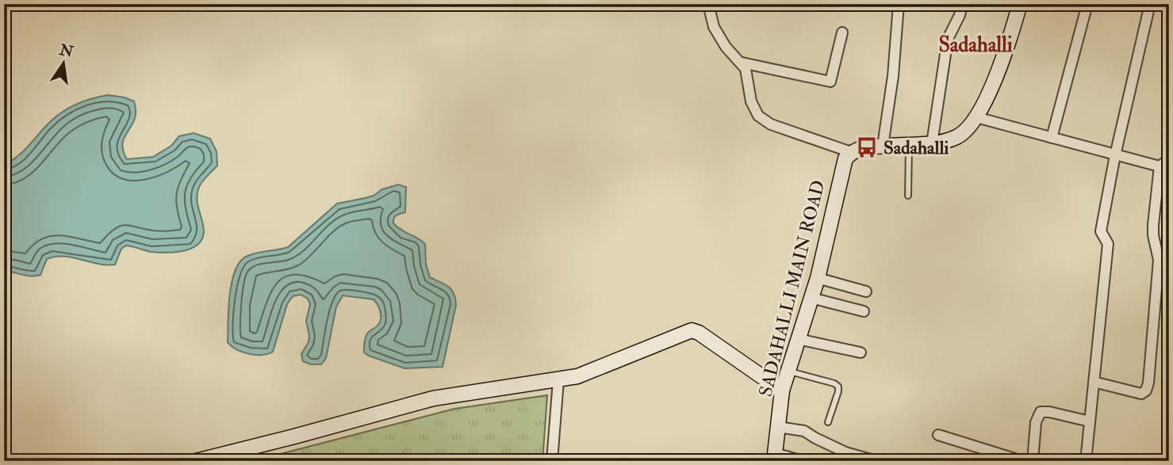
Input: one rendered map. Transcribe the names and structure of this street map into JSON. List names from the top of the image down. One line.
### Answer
{"streets":{"street":["SADAHALLI MAIN ROAD"]},"districts":["Sadahalli"],"places":{"bus stop":["Sadahalli"]},"north":"top"}
